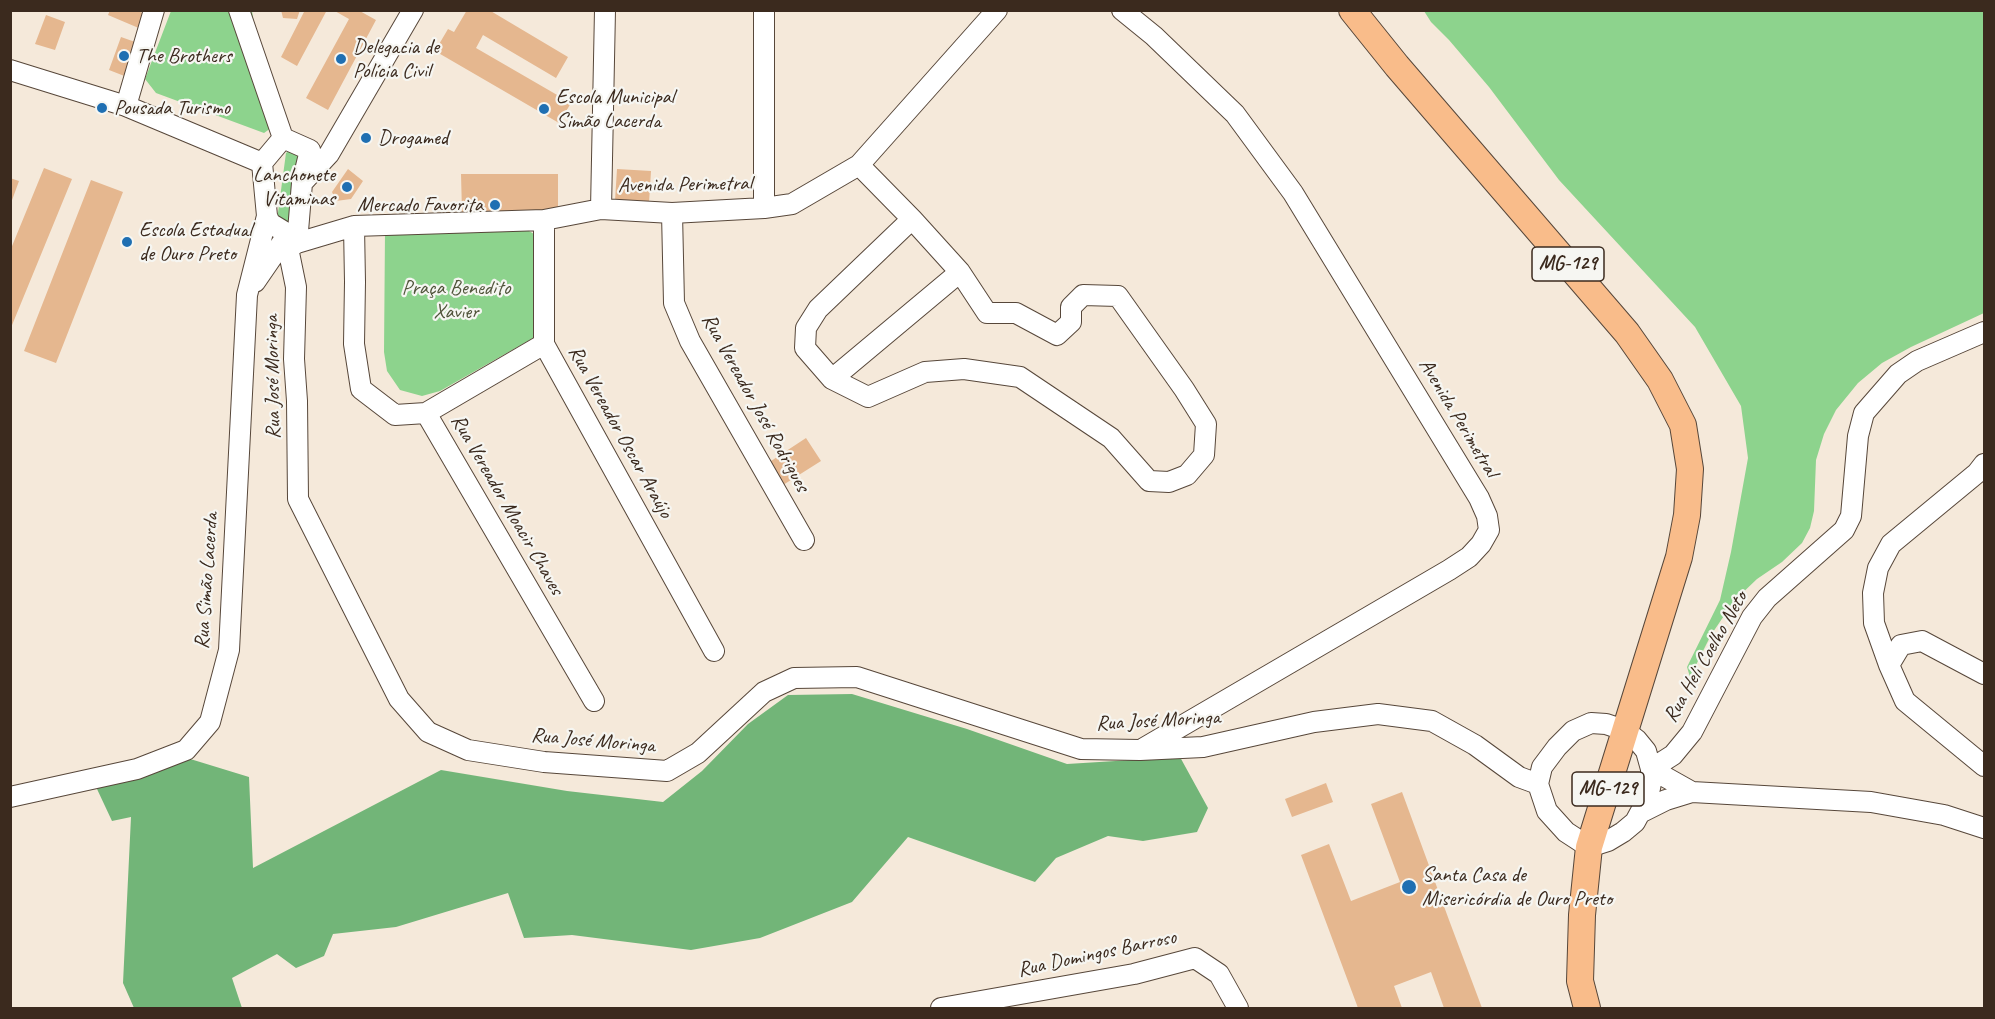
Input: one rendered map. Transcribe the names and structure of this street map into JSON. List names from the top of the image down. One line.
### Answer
{"streets":{"main road":["MG-129"],"street":["Avenida Perimetral","Rua José Moringa","Rua Vereador José Rodrigues","Rua Vereador Oscar Araújo","Rua Vereador Moacir Chaves","Rua Simão Lacerda","Rua Heli Coelho Neto","Rua Domingos Barroso"]},"crossings":[["Avenida Perimetral","Rua José Moringa"],["Avenida Perimetral","Rua Vereador José Rodrigues"],["Avenida Perimetral","Rua Vereador Oscar Araújo"],["Avenida Perimetral","Rua Vereador Moacir Chaves"]],"parks":["Praça Benedito Xavier"],"places":["The Brothers","Delegacia de Polícia Civil","Pousada Turismo","Escola Municipal Simão Lacerda","Drogamed","Lanchonete Vitaminas","Mercado Favorita","Escola Estadual de Ouro Preto","Santa Casa de Misericórdia de Ouro Preto"]}
